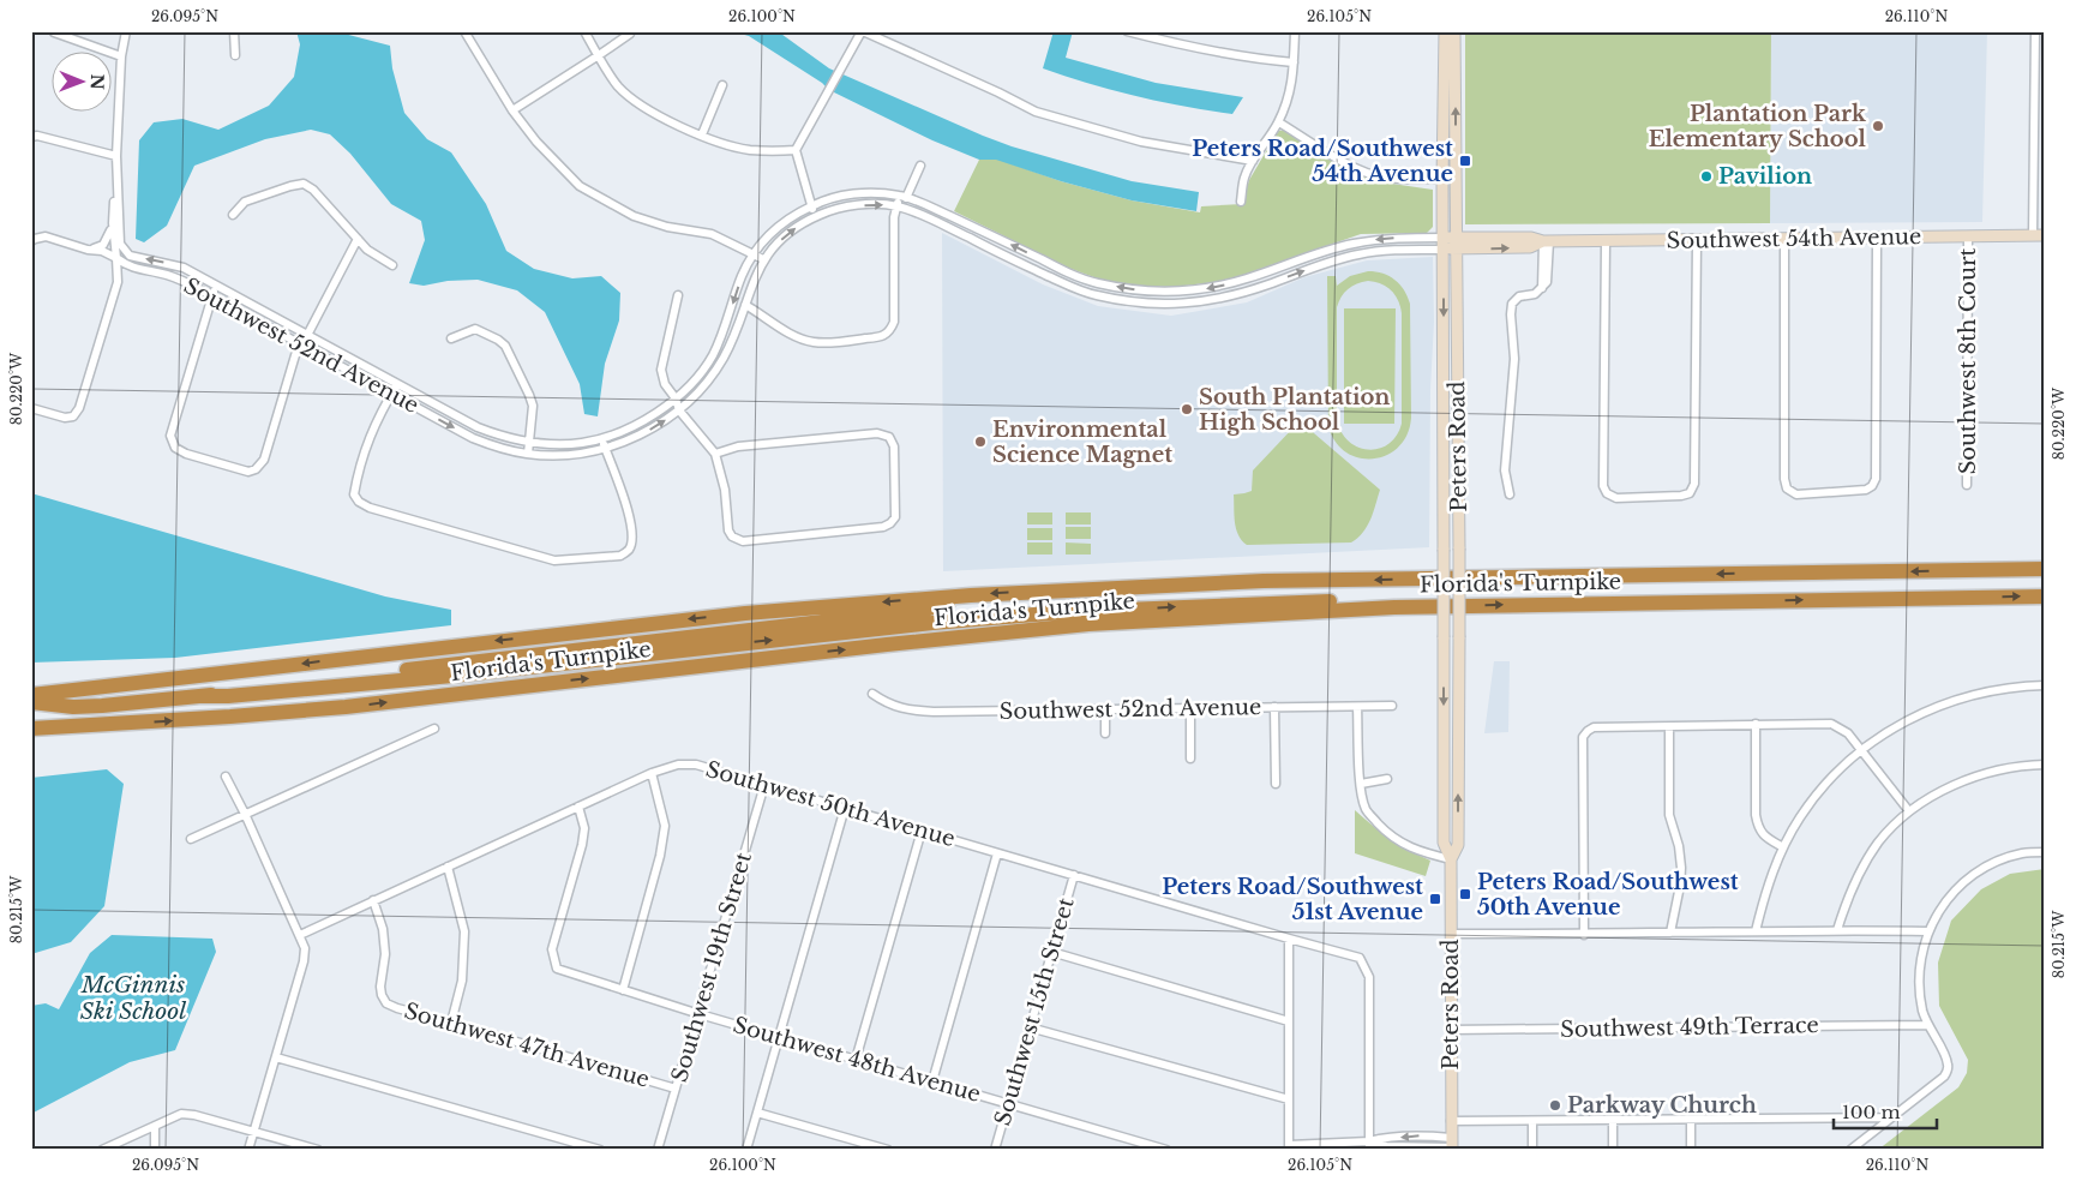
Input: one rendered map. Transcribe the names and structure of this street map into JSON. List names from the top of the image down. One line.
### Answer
{"streets":{"highway":["Florida's Turnpike"],"main road":["Southwest 54th Avenue","Peters Road"],"street":["Southwest 52nd Avenue","Southwest 8th Court","Southwest 50th Avenue","Southwest 19th Street","Southwest 15th Street","Southwest 49th Terrace","Southwest 47th Avenue","Southwest 48th Avenue"]},"crossings":[["Southwest 54th Avenue","Southwest 52nd Avenue"],["Southwest 54th Avenue","Southwest 8th Court"],["Southwest 54th Avenue","Peters Road"],["Peters Road","Southwest 49th Terrace"],["Southwest 50th Avenue","Southwest 19th Street"],["Southwest 50th Avenue","Southwest 15th Street"],["Southwest 50th Avenue","Southwest 47th Avenue"],["Southwest 50th Avenue","Southwest 48th Avenue"],["Southwest 19th Street","Southwest 47th Avenue"],["Southwest 19th Street","Southwest 48th Avenue"],["Southwest 15th Street","Southwest 48th Avenue"]],"water":["McGinnis Ski School"],"places":{"other":["Plantation Park Elementary School","Pavilion","South Plantation High School","Environmental Science Magnet","Parkway Church"],"transit":["Peters Road/Southwest 54th Avenue","Peters Road/Southwest 50th Avenue","Peters Road/Southwest 51st Avenue"]},"scale_bar":"100 m","north":"right","coordinates":["26.095°N","26.100°N","26.105°N","26.110°N","80.220°W","80.215°W"]}
